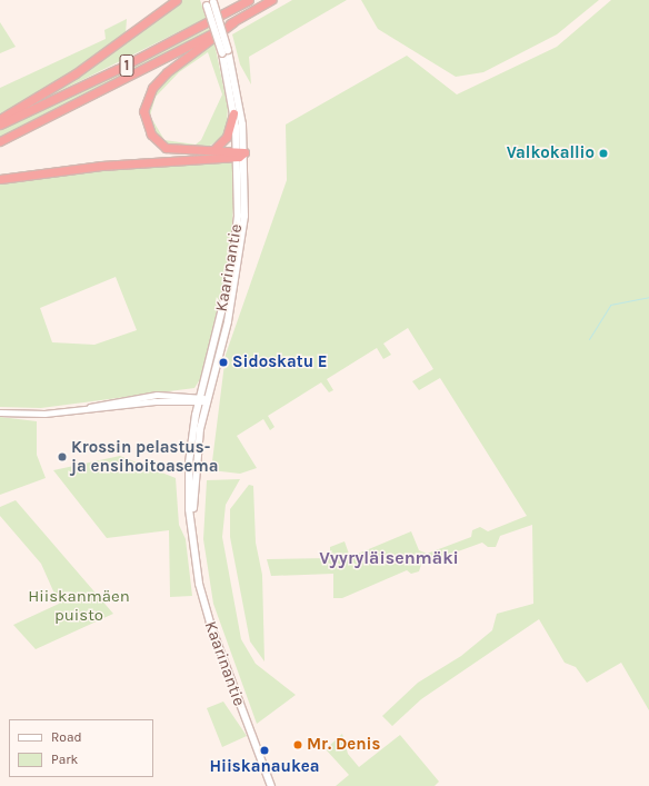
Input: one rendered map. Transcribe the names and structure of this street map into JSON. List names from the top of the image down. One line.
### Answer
{"streets":{"highway":["1"],"main road":["Kaarinantie"]},"districts":["Vyyryläisenmäki"],"parks":["Hiiskanmäen puisto"],"places":["Valkokallio","Sidoskatu E","Krossin pelastus- ja ensihoitoasema","Mr. Denis","Hiiskanaukea"],"legend":["Road","Park"]}
